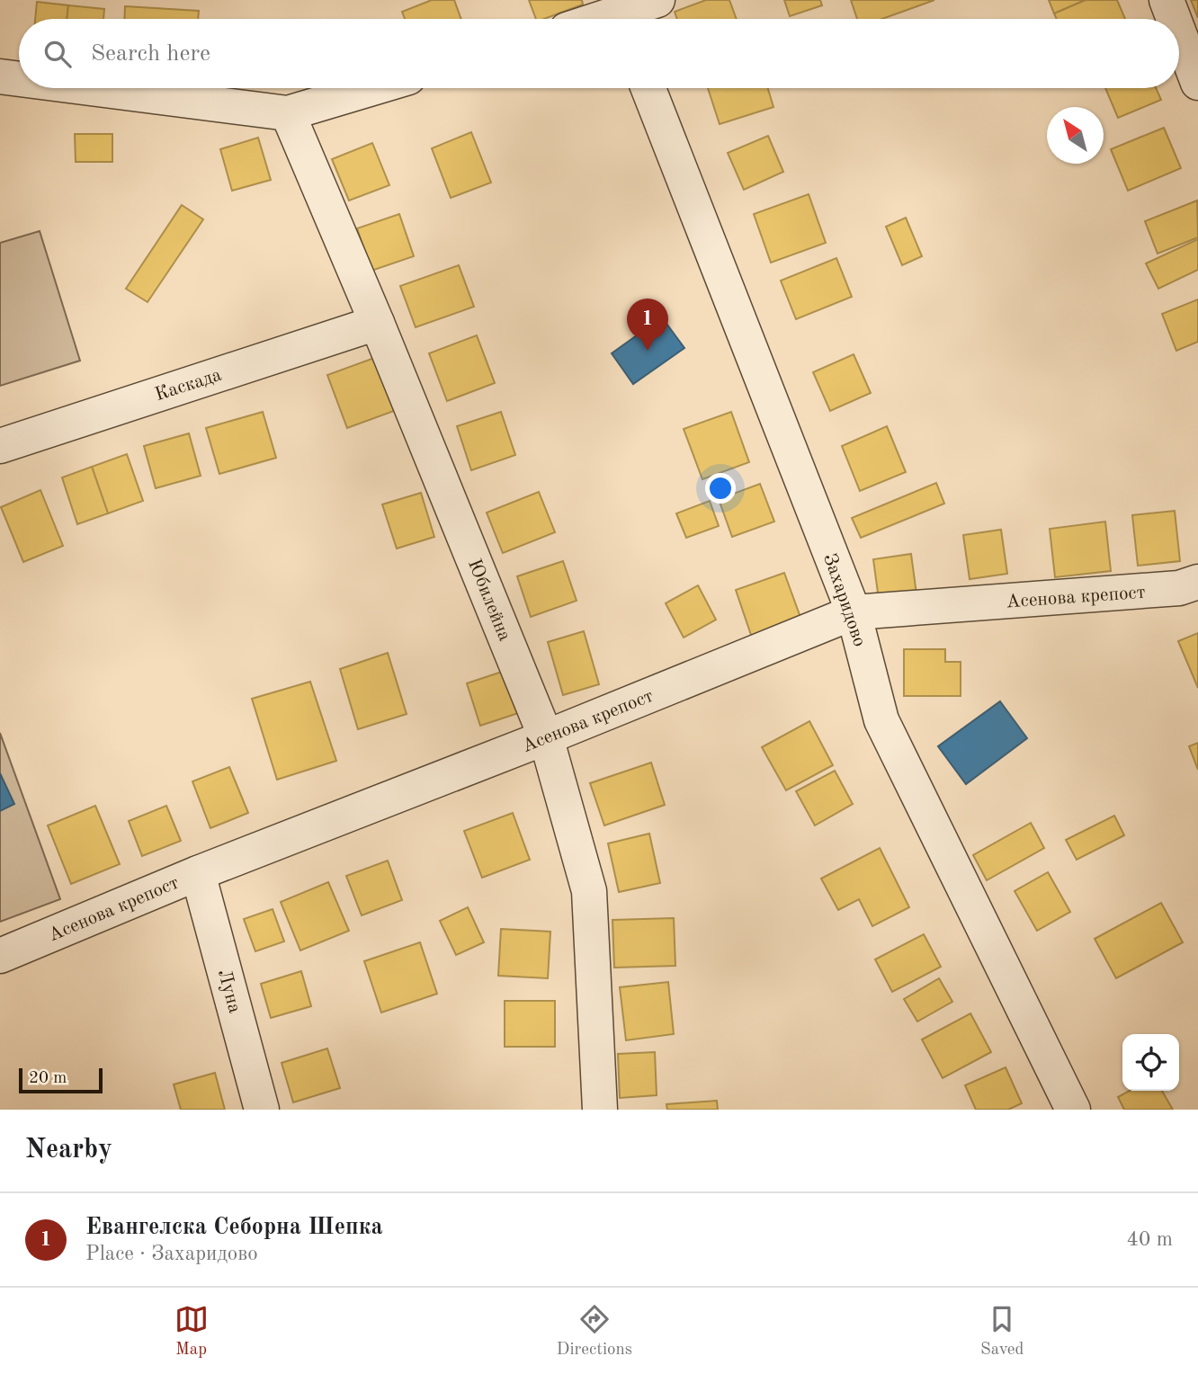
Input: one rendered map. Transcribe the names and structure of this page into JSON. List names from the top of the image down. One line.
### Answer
{"streets":{"street":["Каскада","Асенова крепост","Юбилейна","Захаридово","Луна"]},"crossings":[["Каскада","Юбилейна"],["Асенова крепост","Юбилейна"],["Асенова крепост","Захаридово"],["Асенова крепост","Луна"]],"scale_bar":"20 m","north":"top left","page":{"search":"Search here","pins":"1","scale":"20 m","heading":"Nearby","list":[{"mark":"1","name":"Евангелска Себорна Шепка","note":"Place · Захаридово","value":"40 m"}],"nav":["Map","Directions","Saved"]}}
